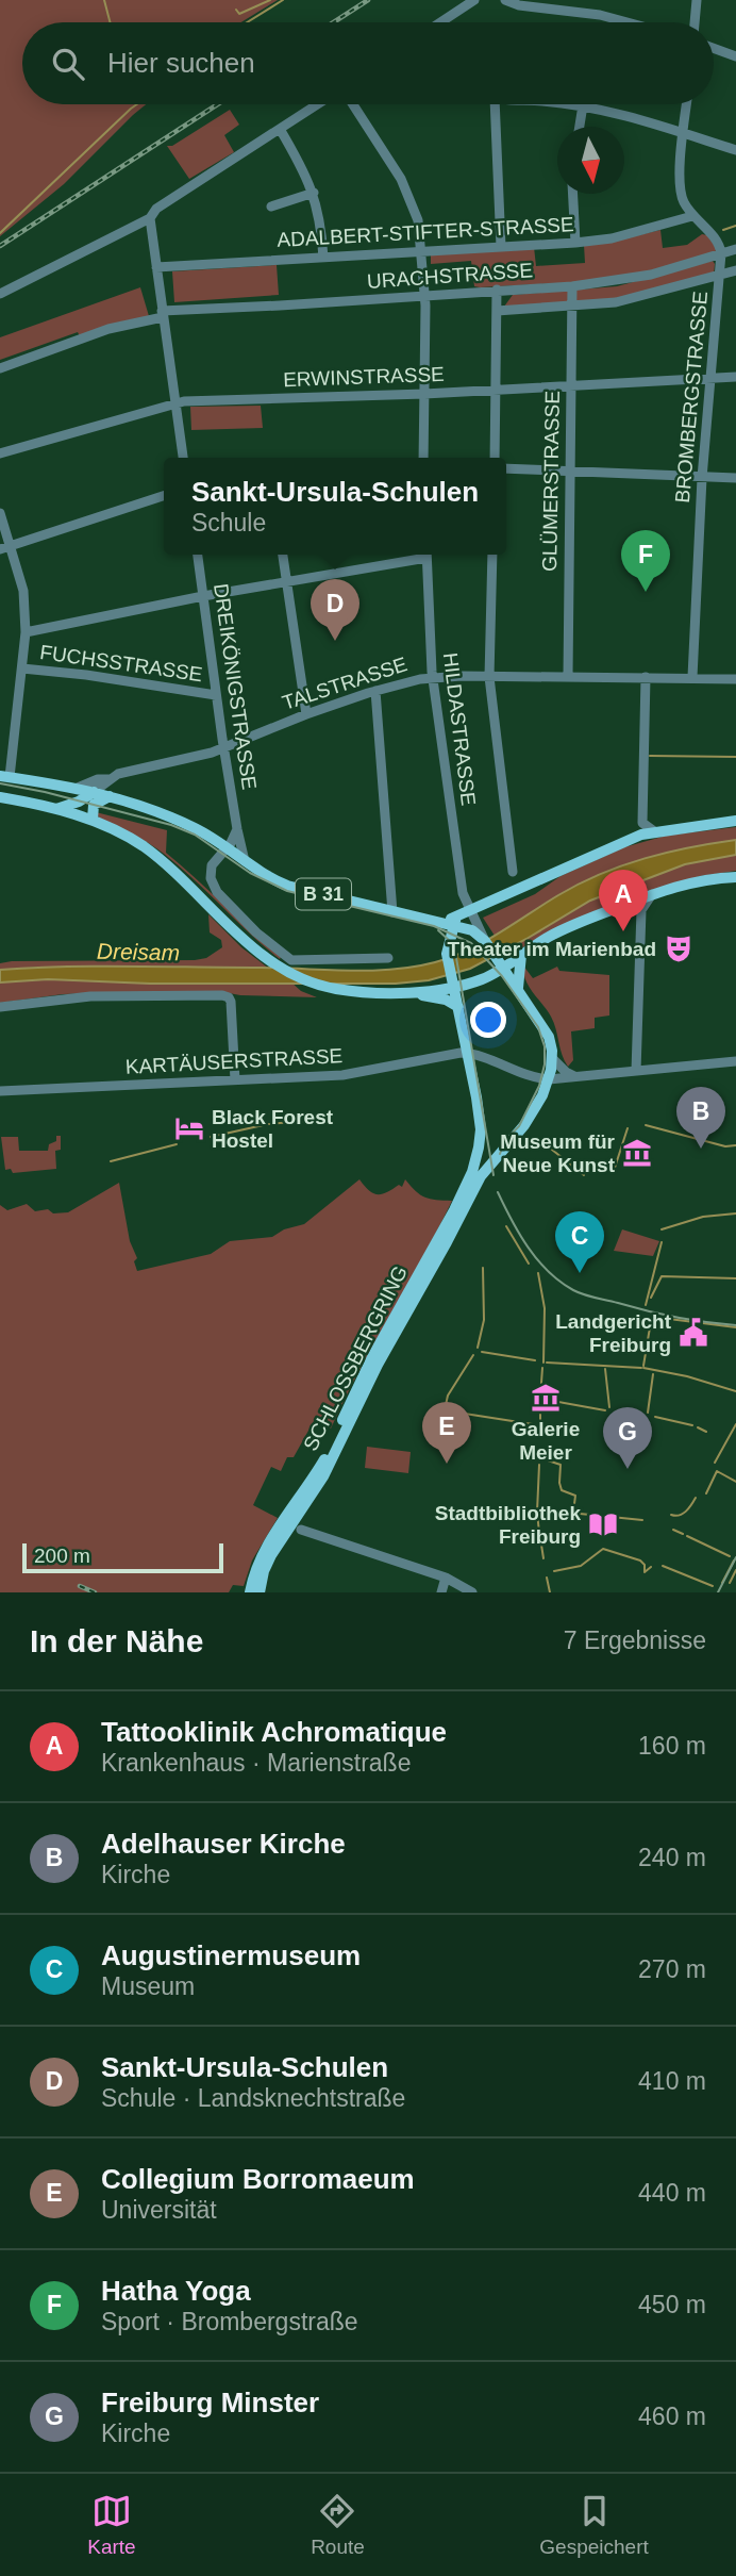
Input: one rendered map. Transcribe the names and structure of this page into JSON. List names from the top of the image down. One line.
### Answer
{"streets":{"main road":["B 31","SCHLOSSBERGRING"],"street":["ADALBERT-STIFTER-STRASSE","URACHSTRASSE","ERWINSTRASSE","BROMBERGSTRASSE","GLÜMERSTRASSE","FUCHSSTRASSE","TALSTRASSE","DREIKÖNIGSTRASSE","HILDASTRASSE","KARTÄUSERSTRASSE"]},"crossings":[["URACHSTRASSE","BROMBERGSTRASSE"],["URACHSTRASSE","GLÜMERSTRASSE"],["ERWINSTRASSE","BROMBERGSTRASSE"],["ERWINSTRASSE","GLÜMERSTRASSE"],["BROMBERGSTRASSE","TALSTRASSE"],["GLÜMERSTRASSE","TALSTRASSE"],["FUCHSSTRASSE","DREIKÖNIGSTRASSE"],["TALSTRASSE","DREIKÖNIGSTRASSE"],["TALSTRASSE","HILDASTRASSE"],["TALSTRASSE","B 31"],["DREIKÖNIGSTRASSE","B 31"],["KARTÄUSERSTRASSE","SCHLOSSBERGRING"]],"water":["Dreisam"],"places":{"theatre":["Theater im Marienbad"],"hotel":["Black Forest Hostel"],"museum":["Museum für Neue Kunst","Galerie Meier"],"public building":["Landgericht Freiburg"],"library":["Stadtbibliothek Freiburg"]},"scale_bar":"200 m","north":"bottom","page":{"search":"Hier suchen","popup":["Sankt-Ursula-Schulen","Schule"],"pins":["F","D","A","B","C","E","G"],"scale":"200 m","heading":["In der Nähe","7 Ergebnisse"],"list":[{"mark":"A","name":"Tattooklinik Achromatique","note":"Krankenhaus · Marienstraße","value":"160 m"},{"mark":"B","name":"Adelhauser Kirche","note":"Kirche","value":"240 m"},{"mark":"C","name":"Augustinermuseum","note":"Museum","value":"270 m"},{"mark":"D","name":"Sankt-Ursula-Schulen","note":"Schule · Landsknechtstraße","value":"410 m"},{"mark":"E","name":"Collegium Borromaeum","note":"Universität","value":"440 m"},{"mark":"F","name":"Hatha Yoga","note":"Sport · Brombergstraße","value":"450 m"},{"mark":"G","name":"Freiburg Minster","note":"Kirche","value":"460 m"}],"nav":["Karte","Route","Gespeichert"]}}
